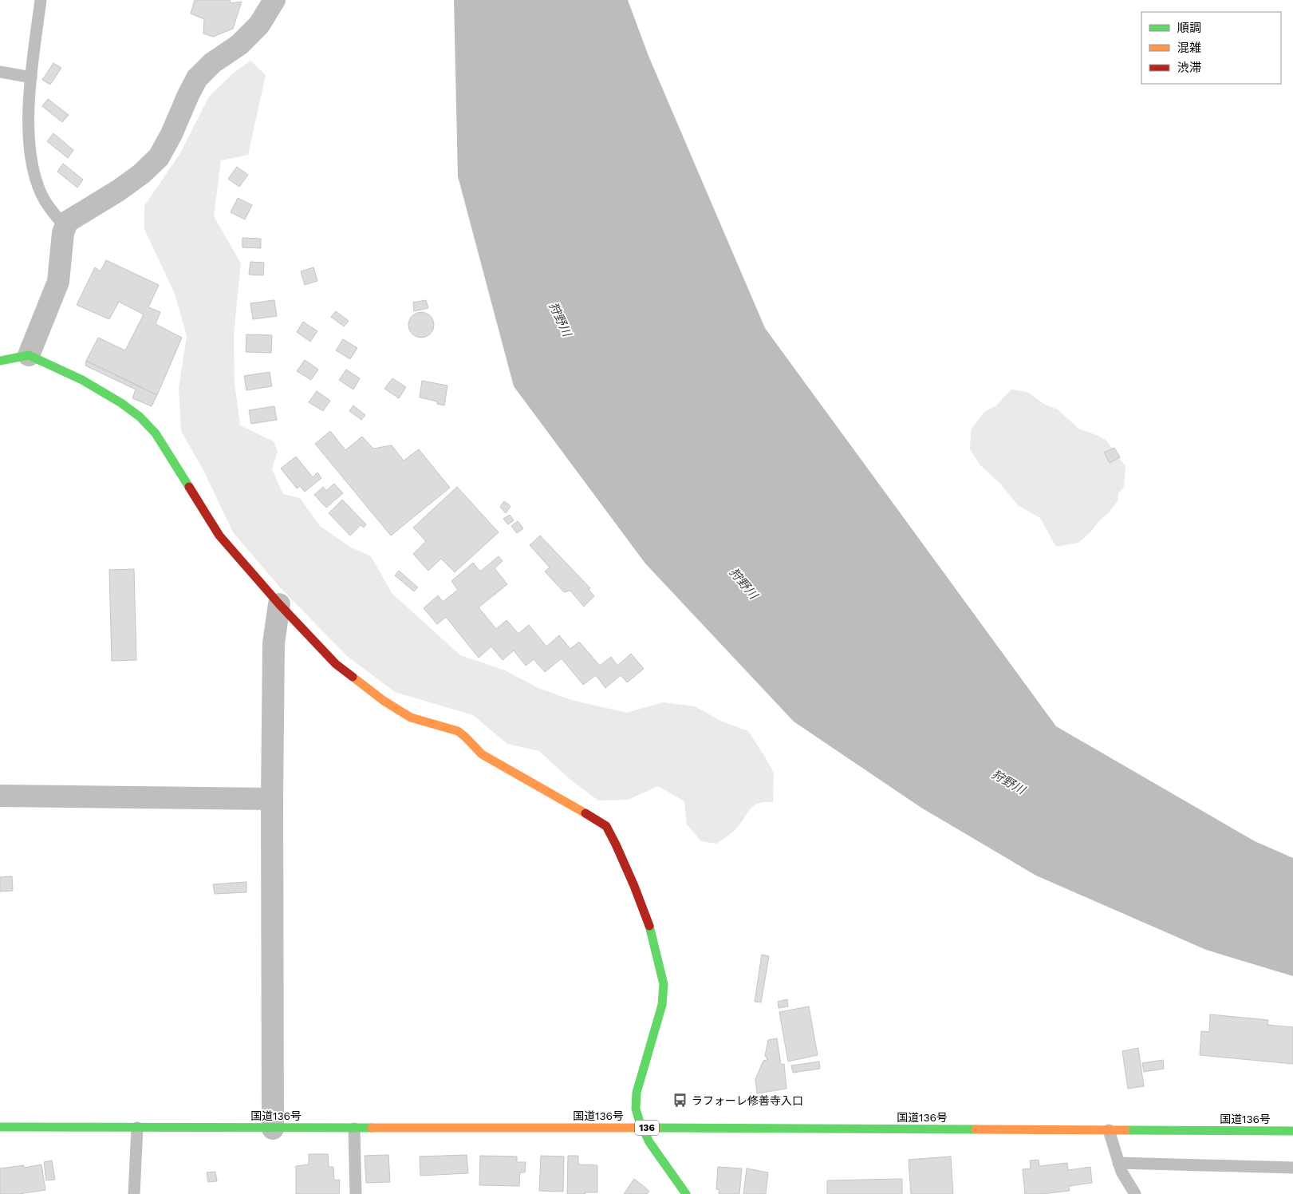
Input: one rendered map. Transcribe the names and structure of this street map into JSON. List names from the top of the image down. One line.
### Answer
{"streets":{"main road":["国道136号","136"]},"water":["狩野川"],"places":{"bus stop":["ラフォーレ修善寺入口"]},"legend":["順調","混雑","渋滞"]}
